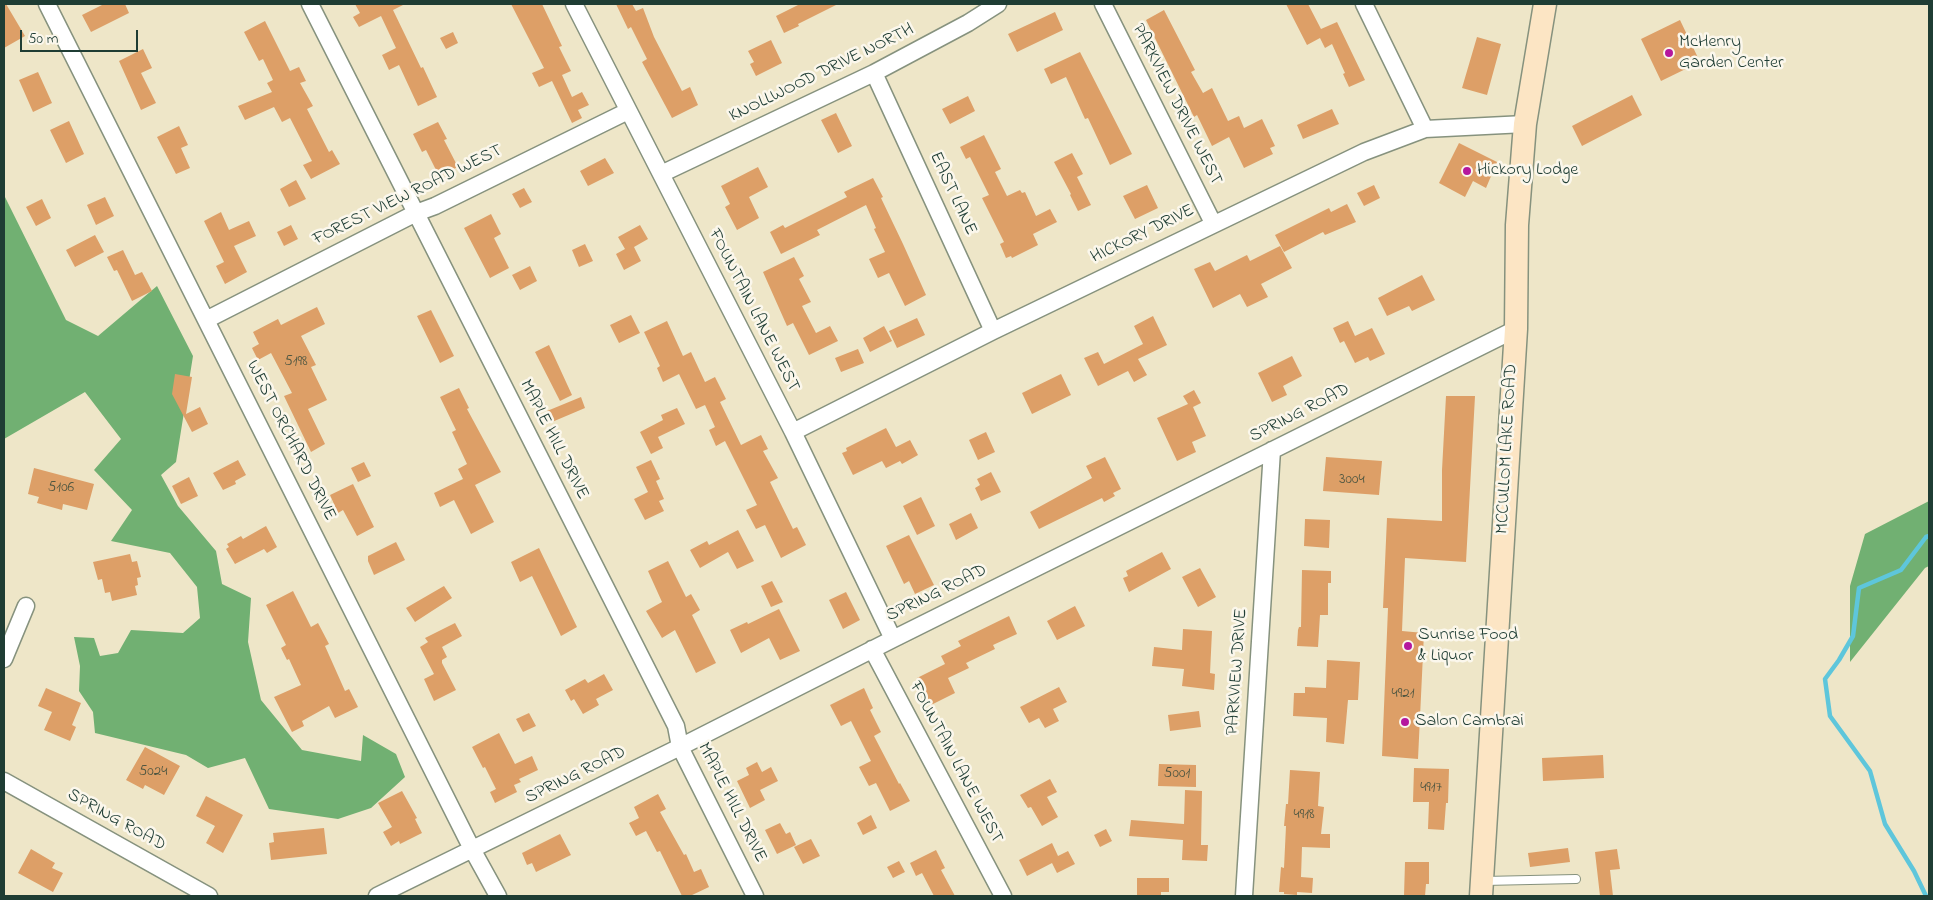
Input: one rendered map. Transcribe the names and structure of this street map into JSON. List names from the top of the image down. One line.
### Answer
{"streets":{"street":["KNOLLWOOD DRIVE NORTH","PARKVIEW DRIVE WEST","EAST LANE","FOREST VIEW ROAD WEST","HICKORY DRIVE","FOUNTAIN LANE WEST","SPRING ROAD","MAPLE HILL DRIVE","WEST ORCHARD DRIVE","MCCULLOM LAKE ROAD","PARKVIEW DRIVE"]},"crossings":[["KNOLLWOOD DRIVE NORTH","EAST LANE"],["KNOLLWOOD DRIVE NORTH","FOUNTAIN LANE WEST"],["PARKVIEW DRIVE WEST","HICKORY DRIVE"],["EAST LANE","HICKORY DRIVE"],["FOREST VIEW ROAD WEST","FOUNTAIN LANE WEST"],["FOREST VIEW ROAD WEST","MAPLE HILL DRIVE"],["FOREST VIEW ROAD WEST","WEST ORCHARD DRIVE"],["HICKORY DRIVE","FOUNTAIN LANE WEST"],["HICKORY DRIVE","MCCULLOM LAKE ROAD"],["FOUNTAIN LANE WEST","SPRING ROAD"],["SPRING ROAD","MAPLE HILL DRIVE"],["SPRING ROAD","WEST ORCHARD DRIVE"],["SPRING ROAD","MCCULLOM LAKE ROAD"],["SPRING ROAD","PARKVIEW DRIVE"]],"places":["McHenry Garden Center","Hickory Lodge","Sunrise Food & Liquor","Salon Cambrai"],"house_numbers":["5198","3004","5106","4921","5024","5001","4917","4918"],"scale_bar":"50 m"}
